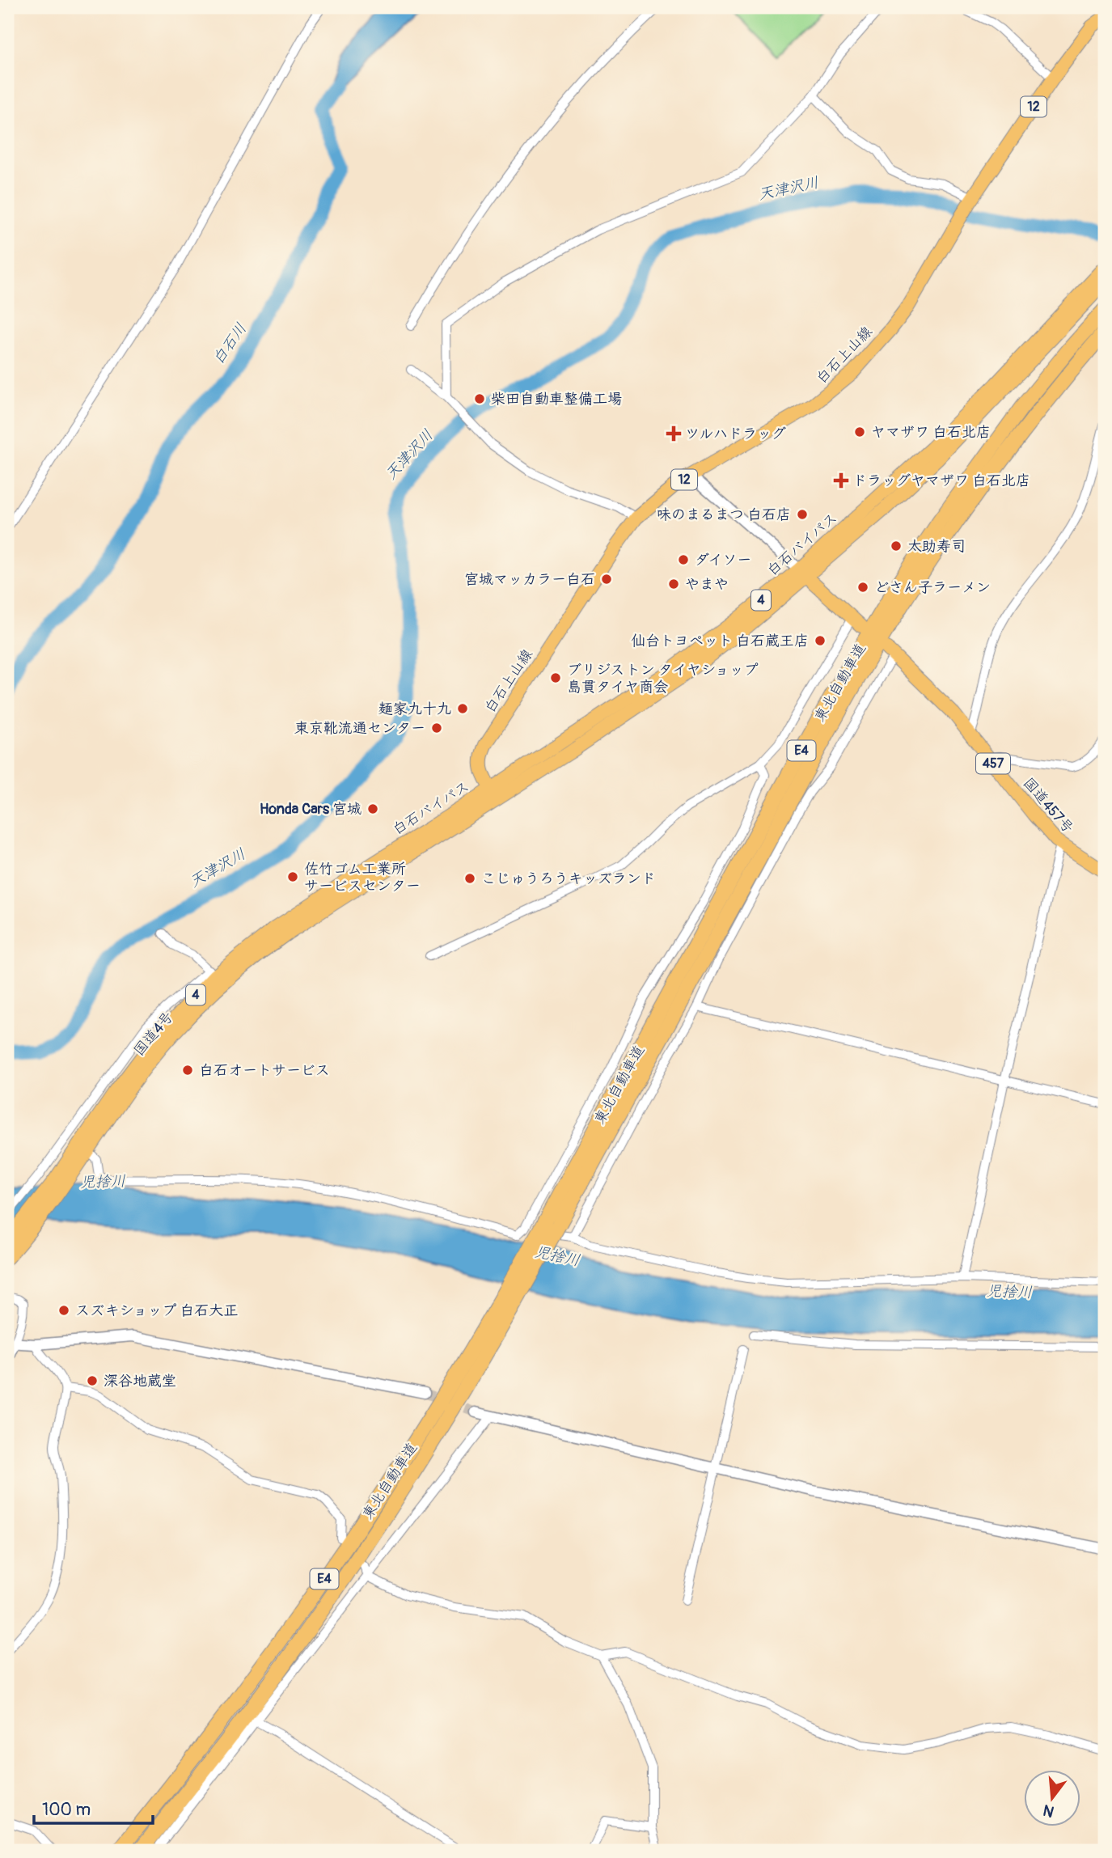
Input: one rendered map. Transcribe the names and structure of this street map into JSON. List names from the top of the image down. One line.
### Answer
{"streets":{"highway":["東北自動車道","E4"],"main road":["12","白石上山線","白石バイパス","4","457","国道457号","国道4号"]},"crossings":[["白石上山線","白石バイパス"],["白石バイパス","国道4号"]],"water":["天津沢川","白石川","児捨川"],"places":{"other":["柴田自動車整備工場","ヤマザワ 白石北店","味のまるまつ 白石店","太助寿司","ダイソー","宮城マッカラー白石","やまや","どさん子ラーメン","仙台トヨペット 白石蔵王店","ブリジストン タイヤショップ 島貫タイヤ商会","麺家九十九","東京靴流通センター","Honda Cars 宮城","佐竹ゴム工業所 サービスセンター","こじゅうろうキッズランド","白石オートサービス","スズキショップ 白石大正","深谷地蔵堂"],"health":["ツルハドラッグ","ドラッグヤマザワ 白石北店"]},"scale_bar":"100 m","north":"bottom"}
